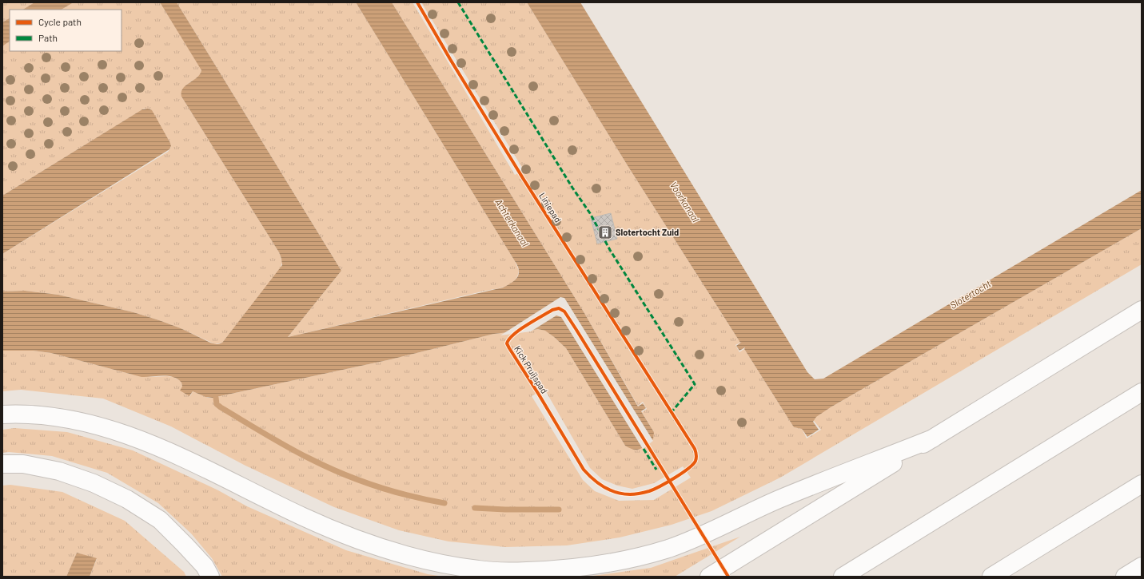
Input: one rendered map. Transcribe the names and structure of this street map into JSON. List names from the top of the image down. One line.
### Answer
{"streets":{"cycle path":["Liniepad"]},"water":["Voorkanaal","Achterkanaal","Slotertocht"],"places":{"building":["Slotertocht Zuid"]},"legend":["Cycle path","Path"]}
